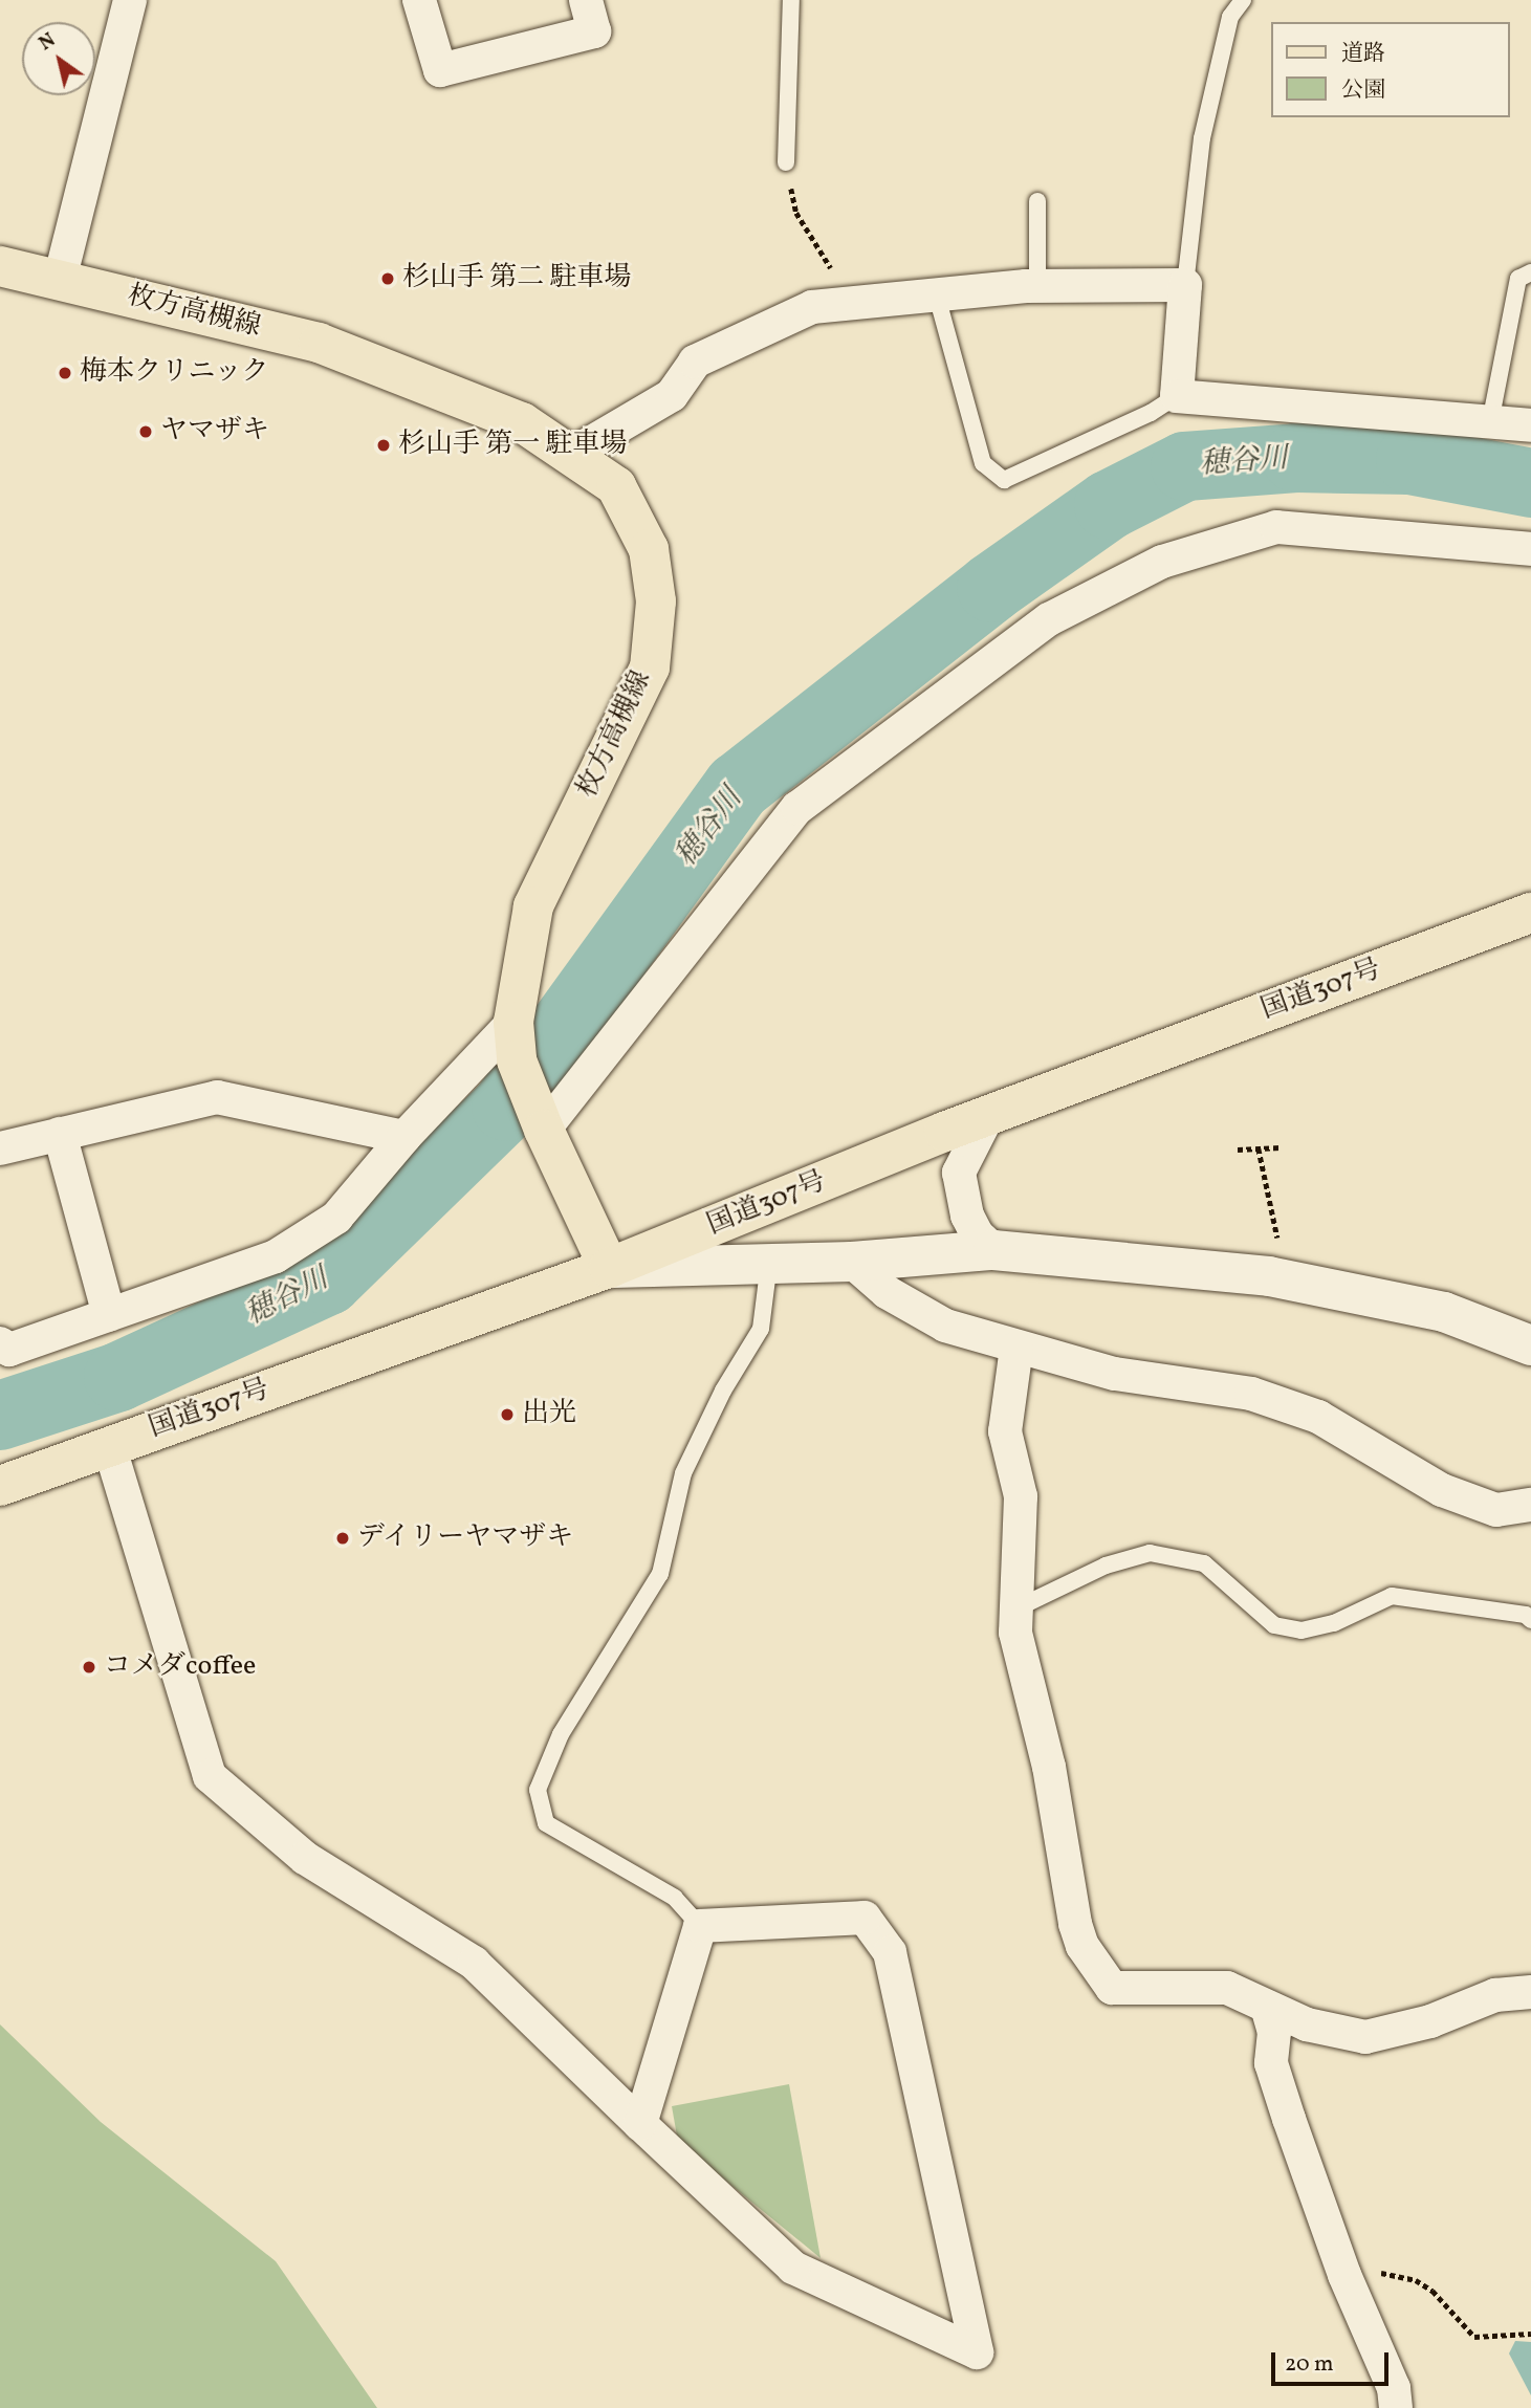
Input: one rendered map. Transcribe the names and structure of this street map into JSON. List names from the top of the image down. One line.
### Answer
{"streets":{"main road":["枚方高槻線","国道307号"]},"crossings":[["枚方高槻線","国道307号"]],"water":["穂谷川"],"places":["杉山手 第二 駐車場","梅本クリニック","ヤマザキ","杉山手 第一 駐車場","出光","デイリーヤマザキ","コメダcoffee"],"legend":["道路","公園"],"scale_bar":"20 m","north":"top left"}
